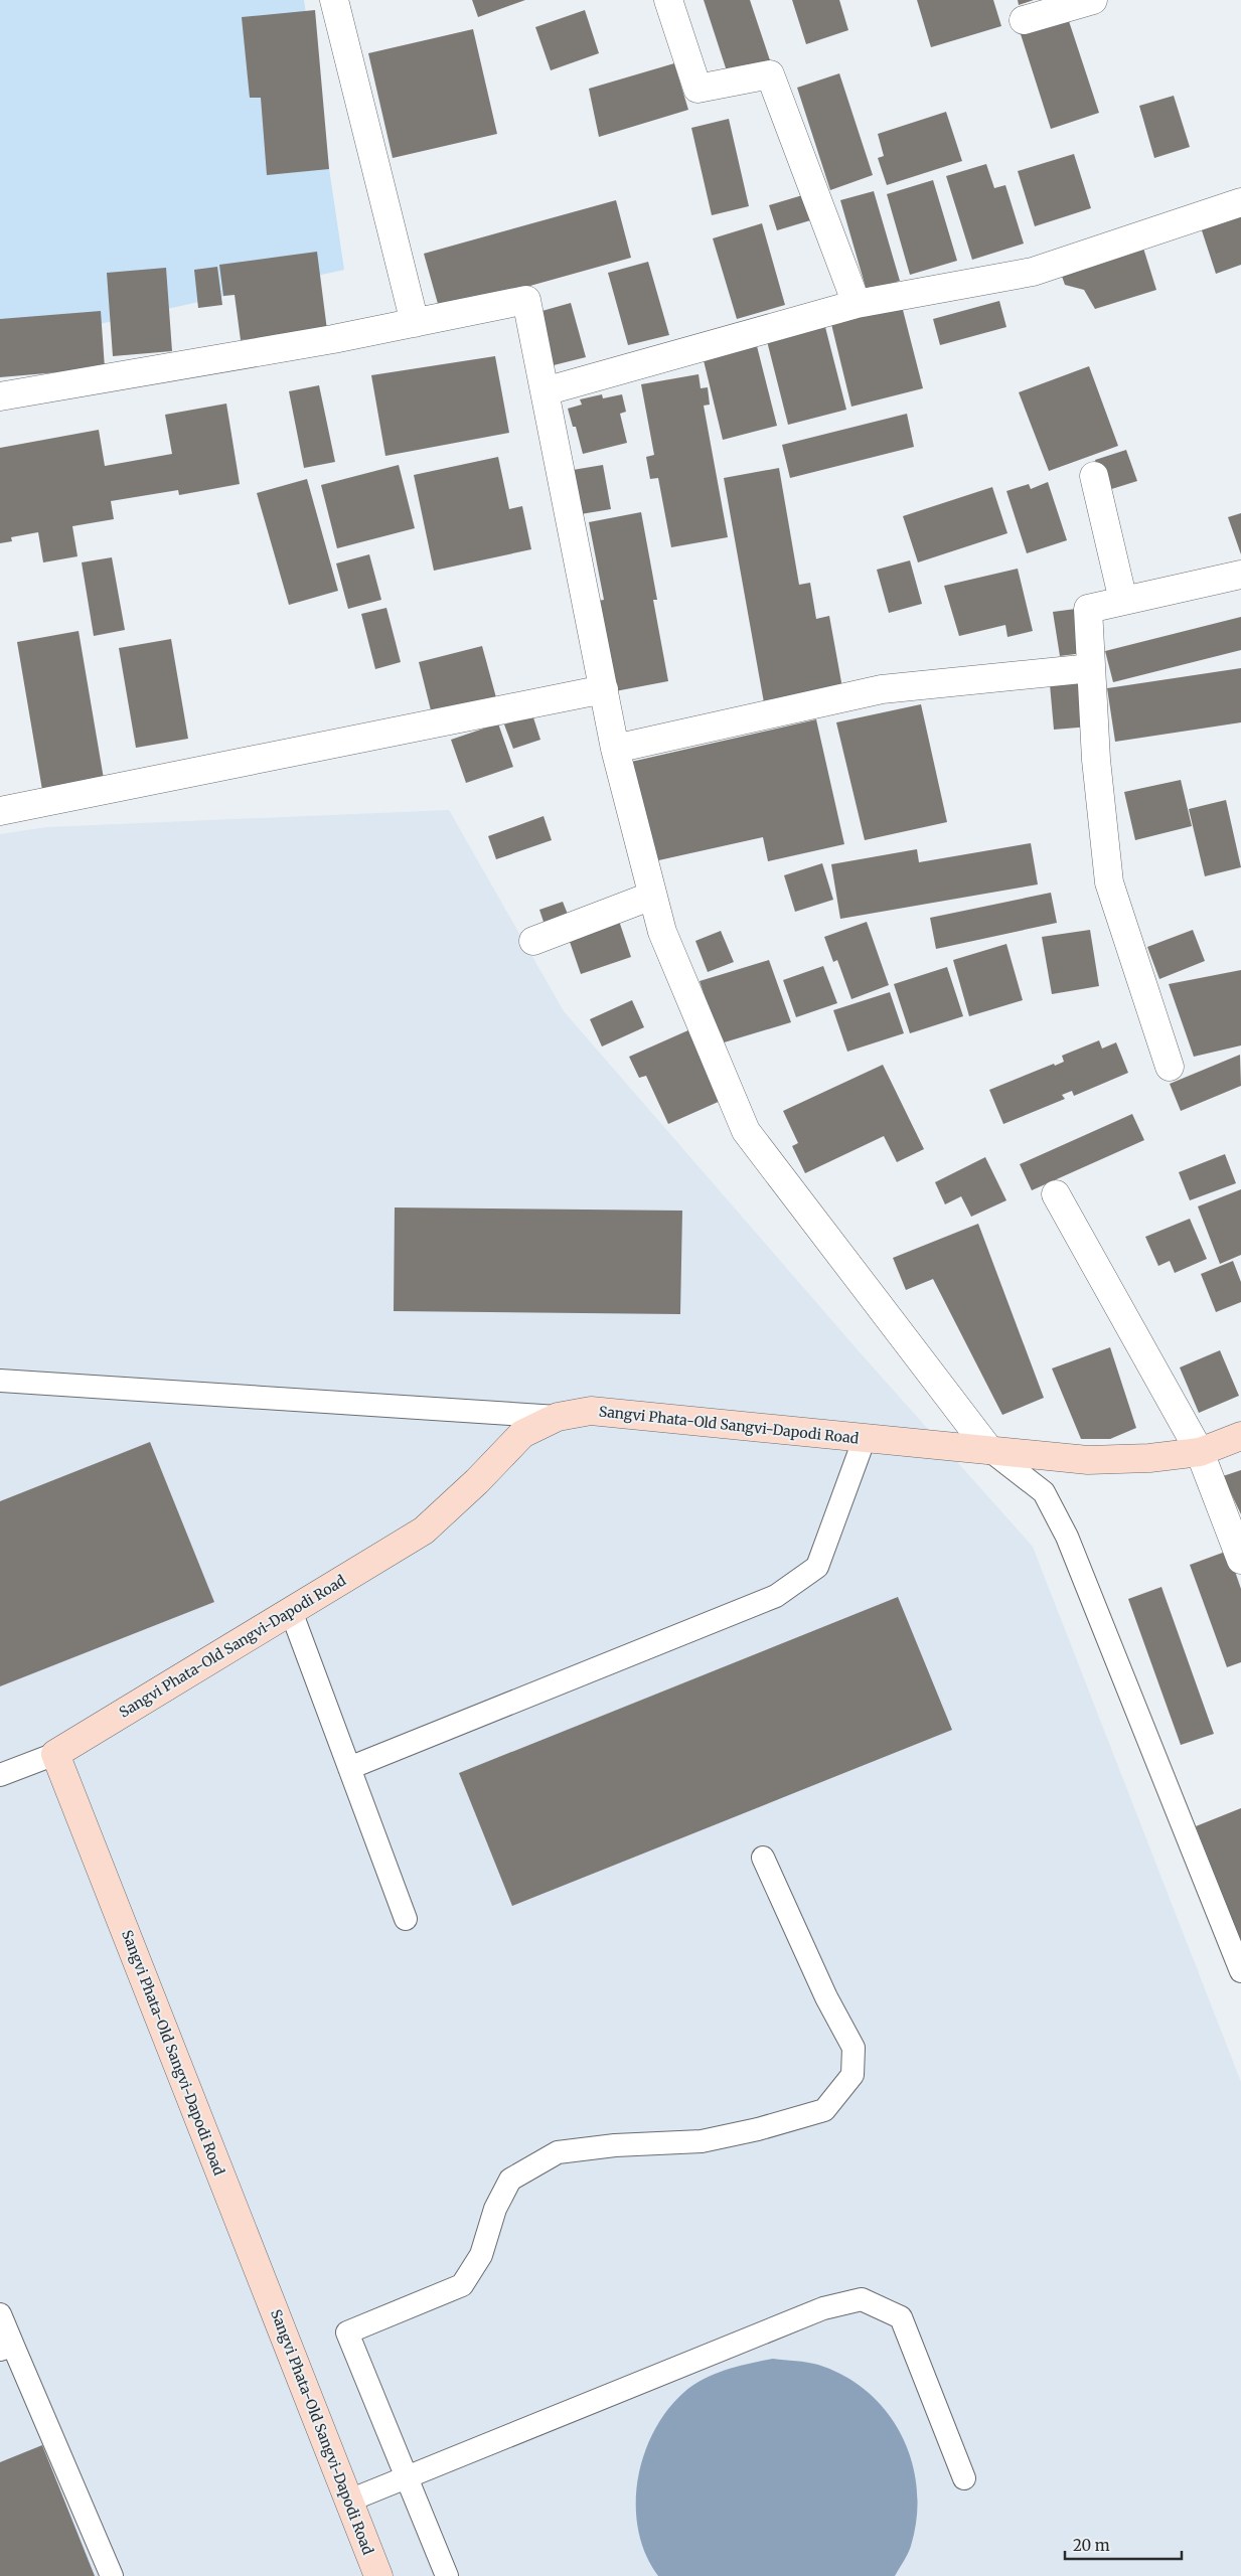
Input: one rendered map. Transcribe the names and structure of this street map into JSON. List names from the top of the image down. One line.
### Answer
{"streets":{"main road":["Sangvi Phata-Old Sangvi-Dapodi Road"]},"scale_bar":"20 m"}
